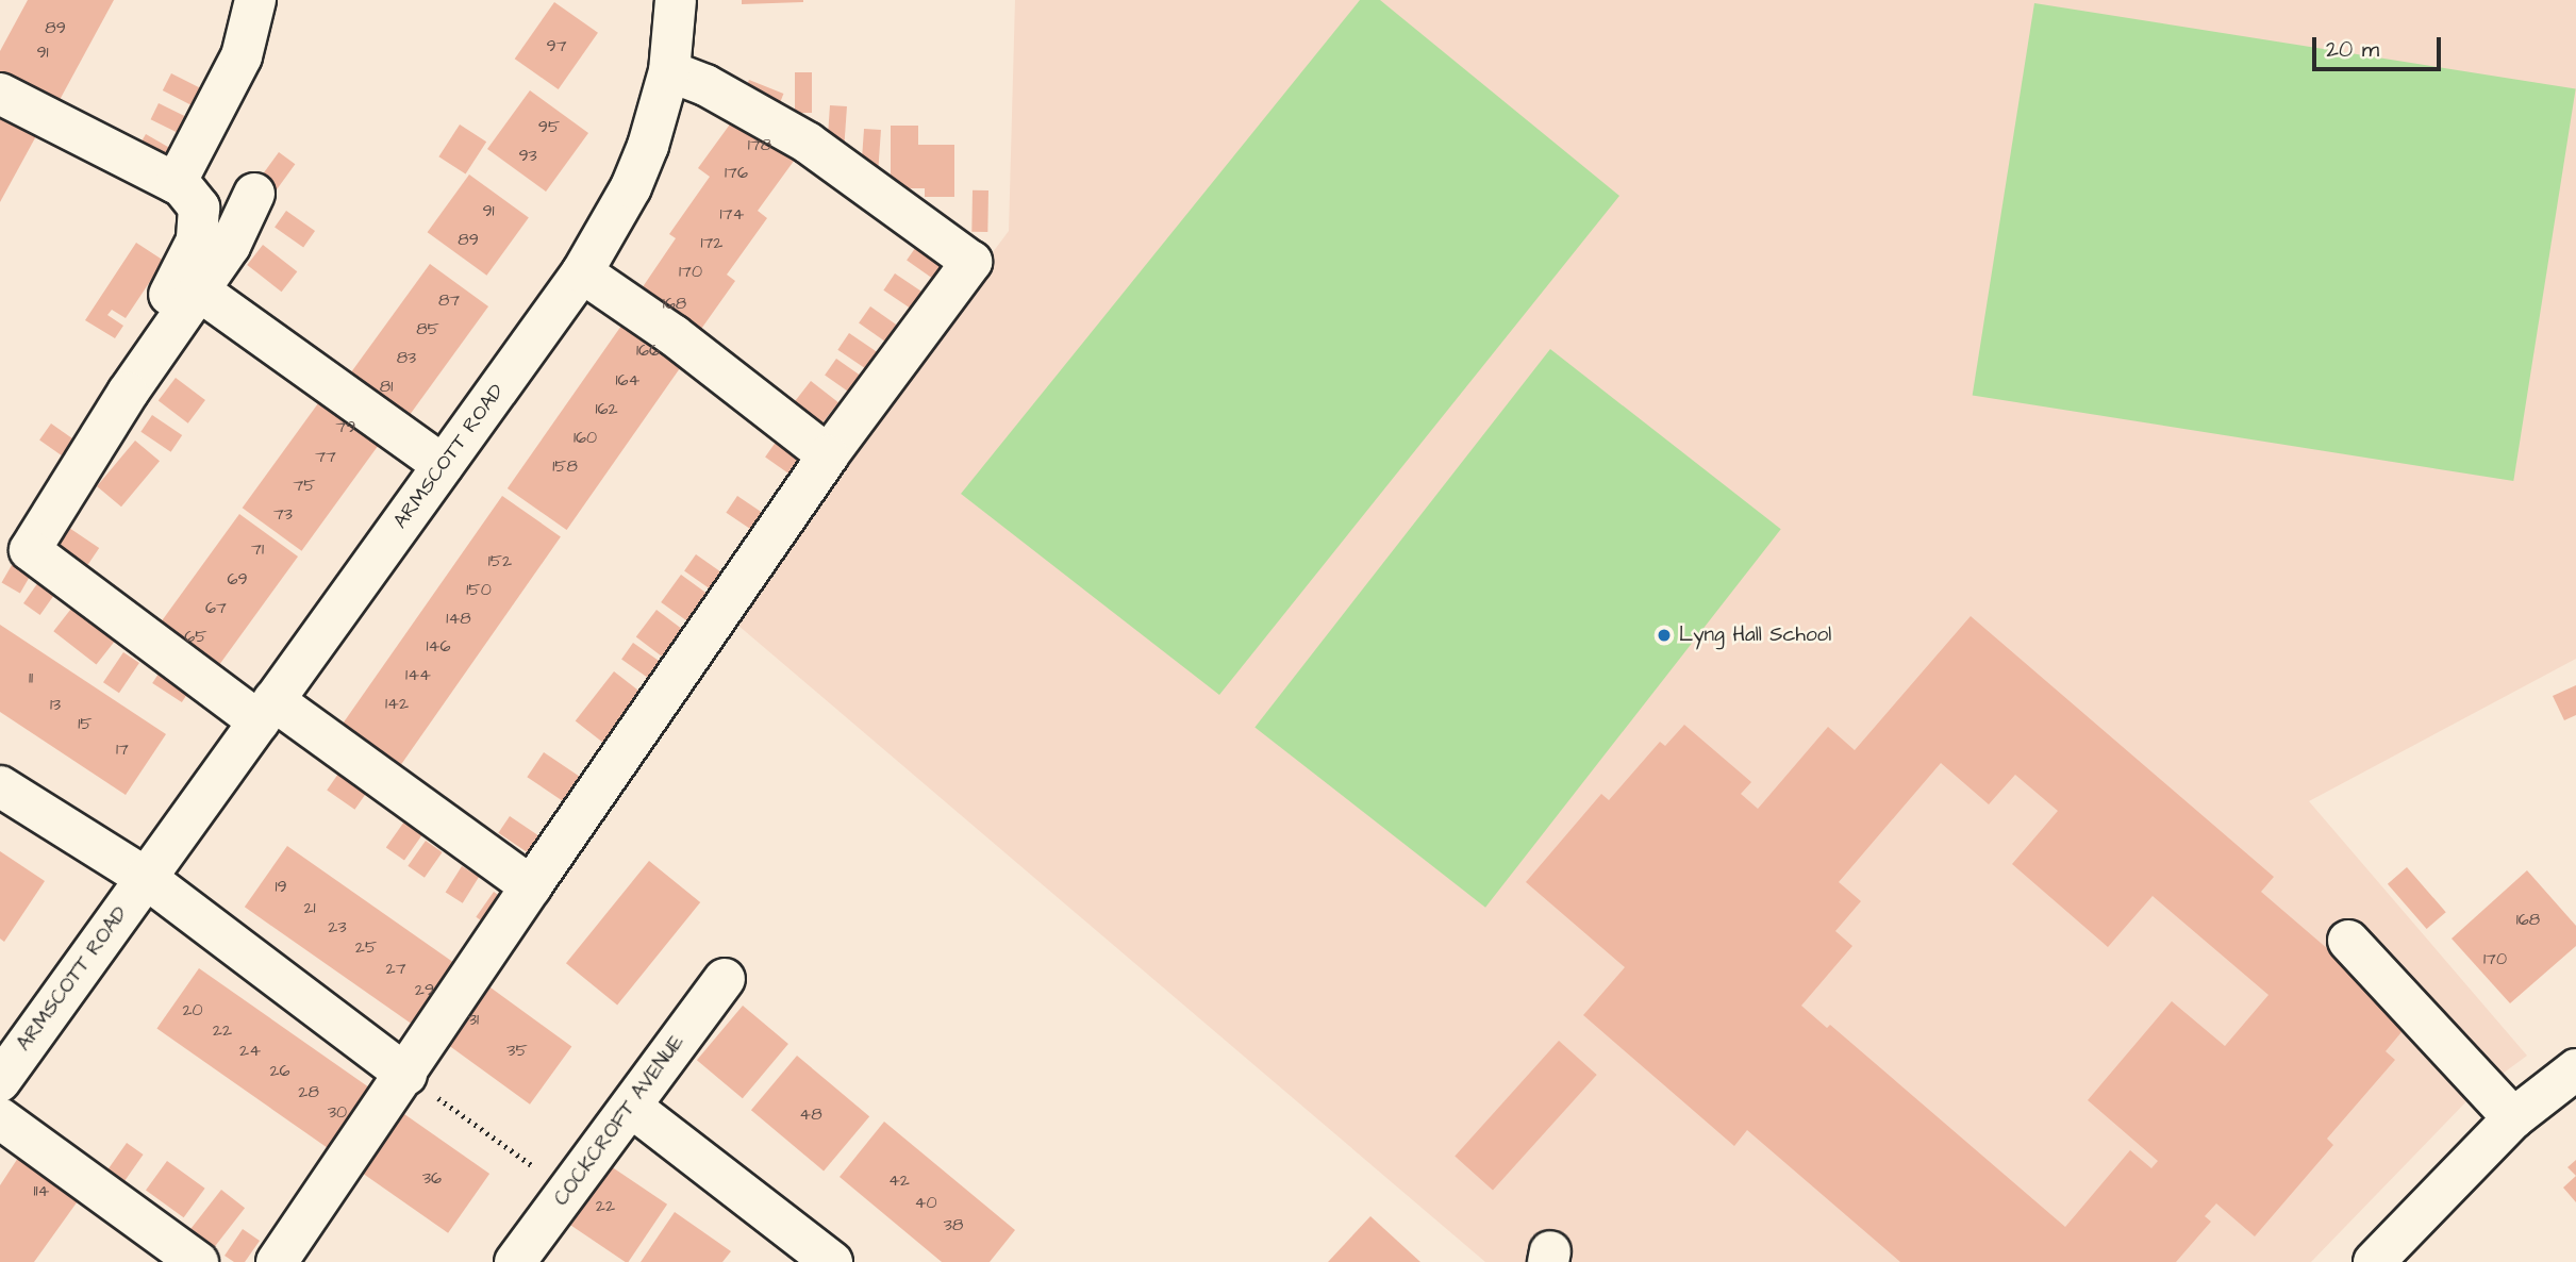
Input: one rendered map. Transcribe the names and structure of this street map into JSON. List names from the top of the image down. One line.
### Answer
{"streets":{"street":["ARMSCOTT ROAD","COCKCROFT AVENUE"]},"places":["Lyng Hall School"],"house_numbers":["89","97","91","95","178","93","176","91","174","89","172","170","87","168","85","166","83","164","81","162","79","160","77","158","75","73","71","152","69","150","67","148","65","146","144","11","142","13","15","17","19","21","168","23","25","170","27","29","20","31","22","24","35","26","28","30","48","36","42","114","40","22","38"],"scale_bar":"20 m"}
